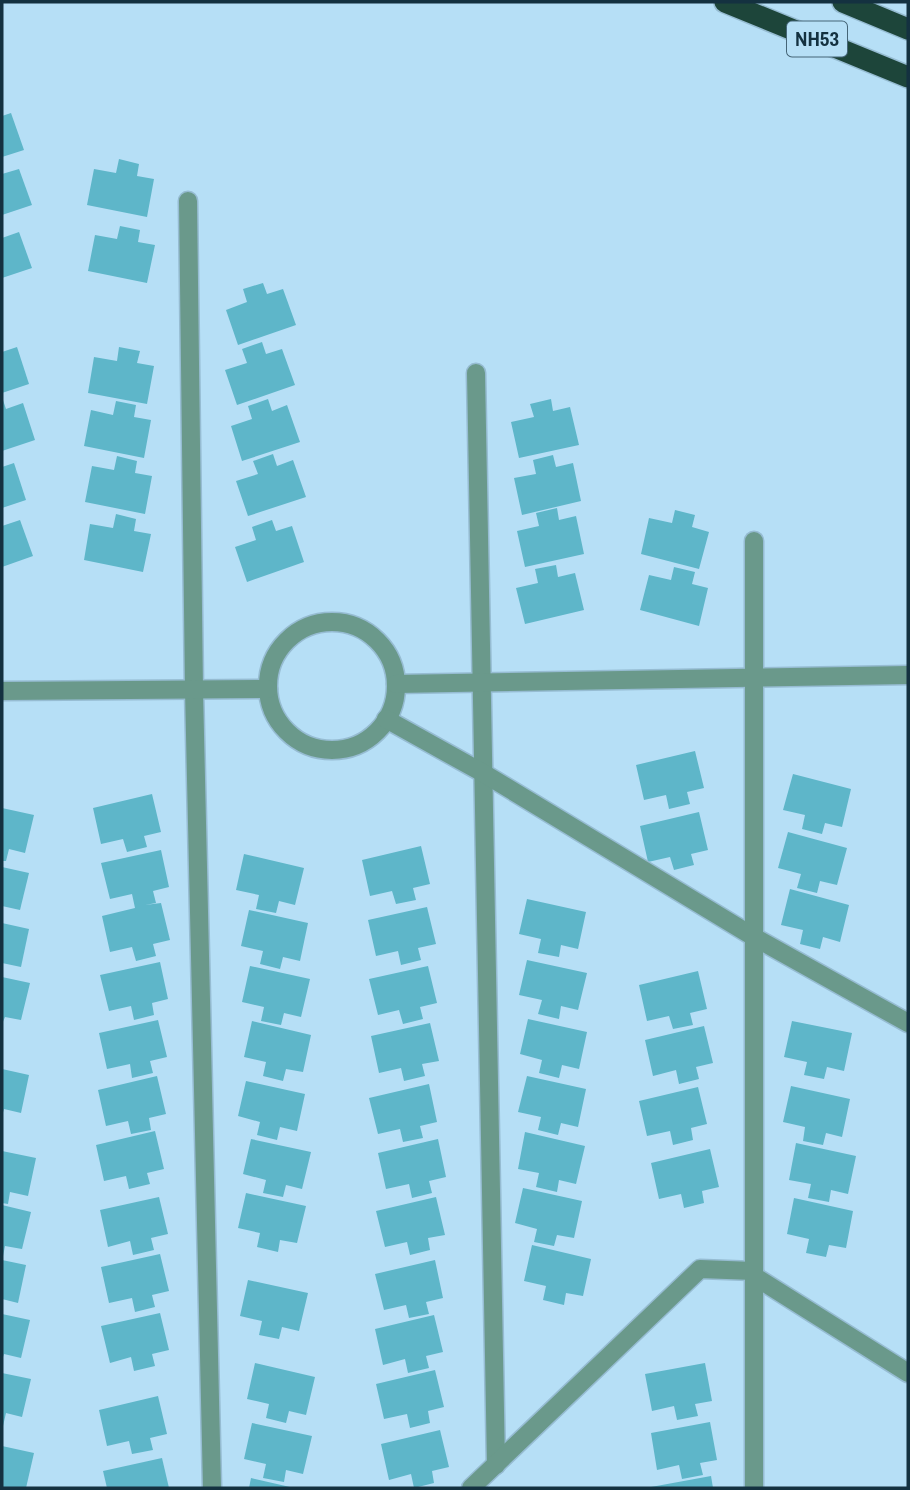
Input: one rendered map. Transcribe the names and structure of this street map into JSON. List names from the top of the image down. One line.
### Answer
{"streets":{"highway":["NH53"]}}
